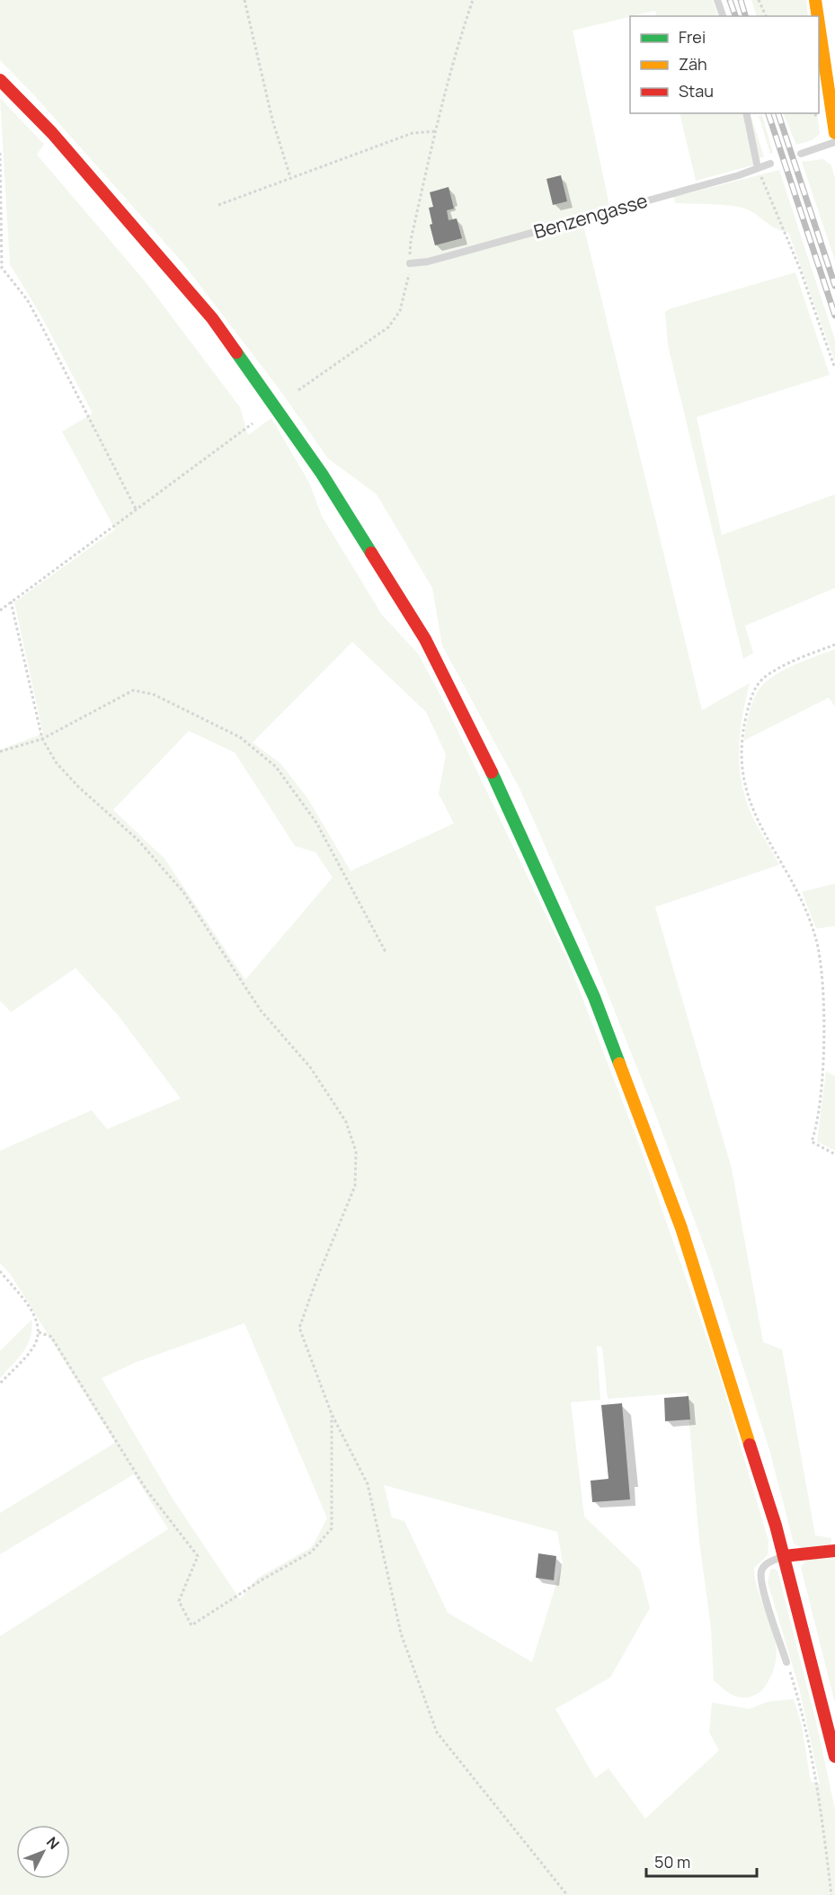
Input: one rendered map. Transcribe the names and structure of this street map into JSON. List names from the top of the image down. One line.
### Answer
{"streets":{"lane":["Benzengasse"]},"legend":["Frei","Zäh","Stau"],"scale_bar":"50 m","north":"top right"}
